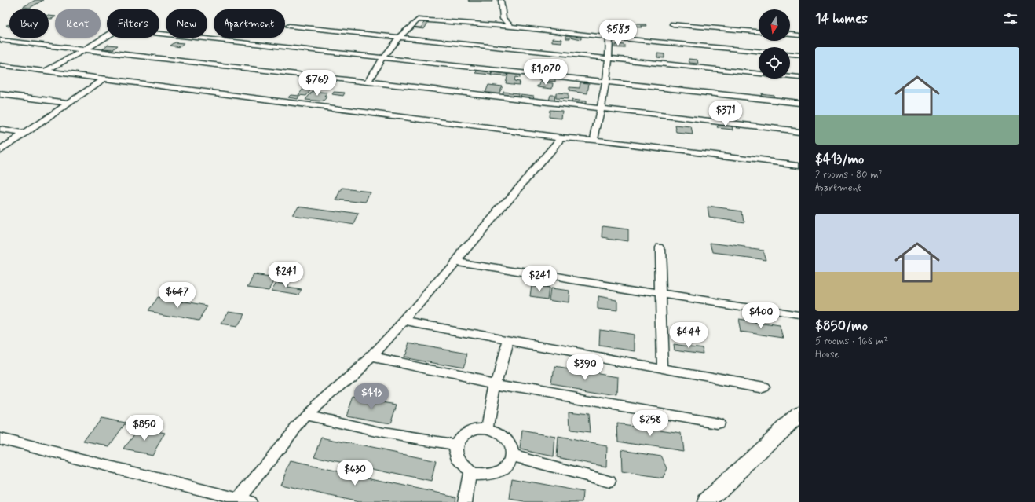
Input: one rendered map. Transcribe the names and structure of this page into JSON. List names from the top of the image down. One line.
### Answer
{"north":"bottom","page":{"heading":"14 homes","chip":["Buy","Rent","Filters","New","Apartment"],"price":["$585","$1,070","$769","$371","$241","$241","$647","$400","$444","$390","$413","$258","$850","$630"],"list":[{"name":"$413/mo","note":"2 rooms · 80 m² · Apartment"},{"name":"$850/mo","note":"5 rooms · 168 m² · House"}]}}
